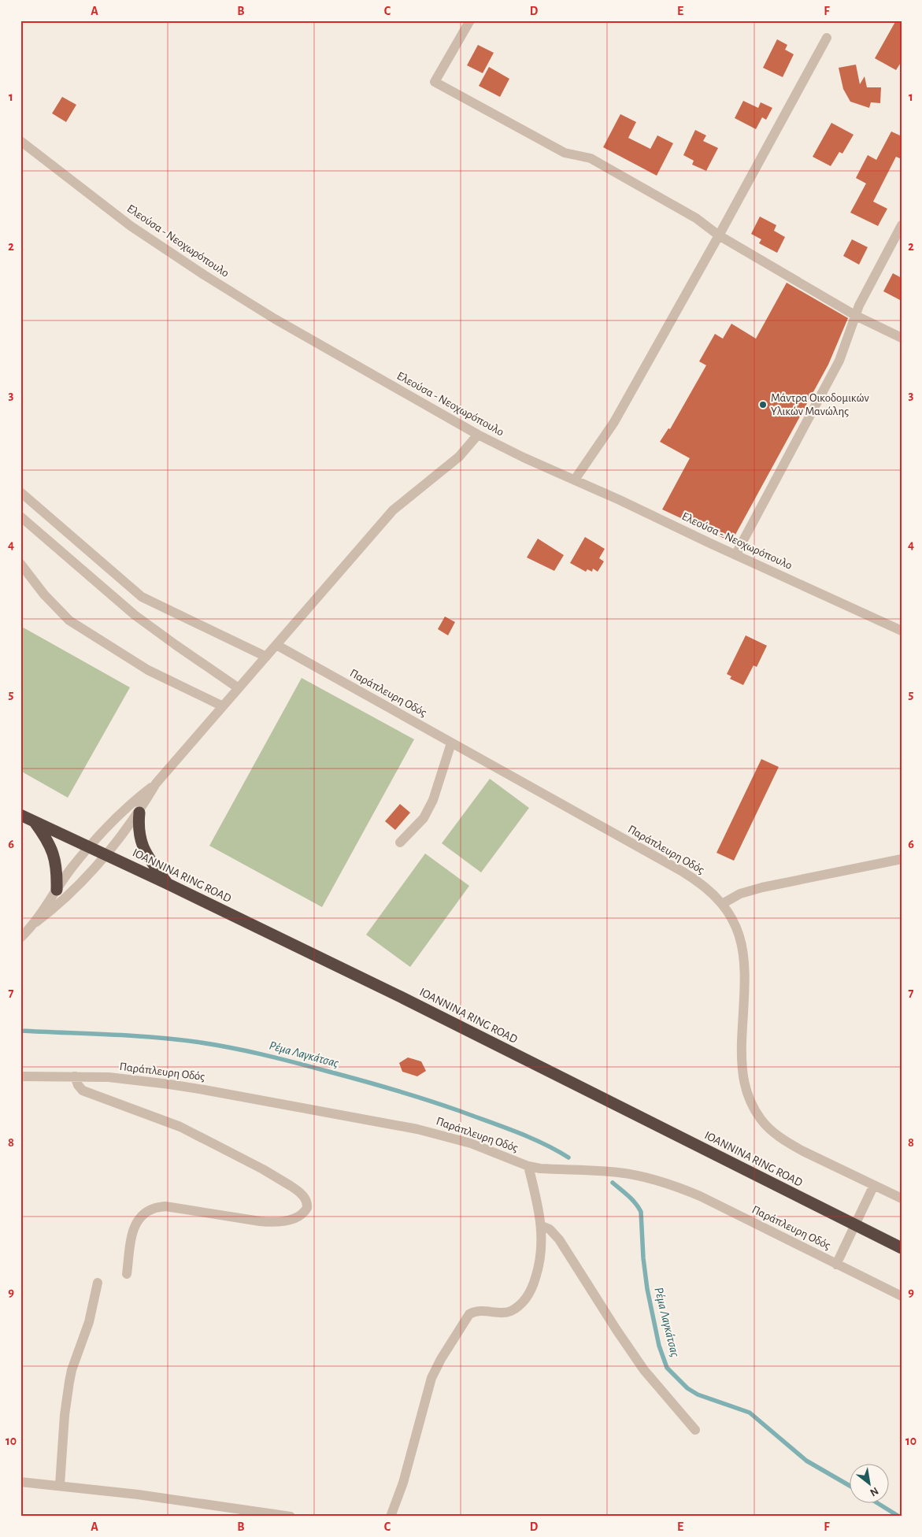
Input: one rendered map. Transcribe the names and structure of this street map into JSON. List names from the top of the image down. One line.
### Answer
{"streets":{"highway":["IOANNINA RING ROAD"],"street":["Ελεούσα - Νεοχωρόπουλο","Παράπλευρη Οδός"]},"water":["Ρέμα Λαγκάτσας"],"places":["Μάντρα Οικοδομικών Υλικών Μανώλης"],"north":"bottom right","grid":{"columns":["A","B","C","D","E","F"],"rows":["1","2","3","4","5","6","7","8","9","10"]}}
